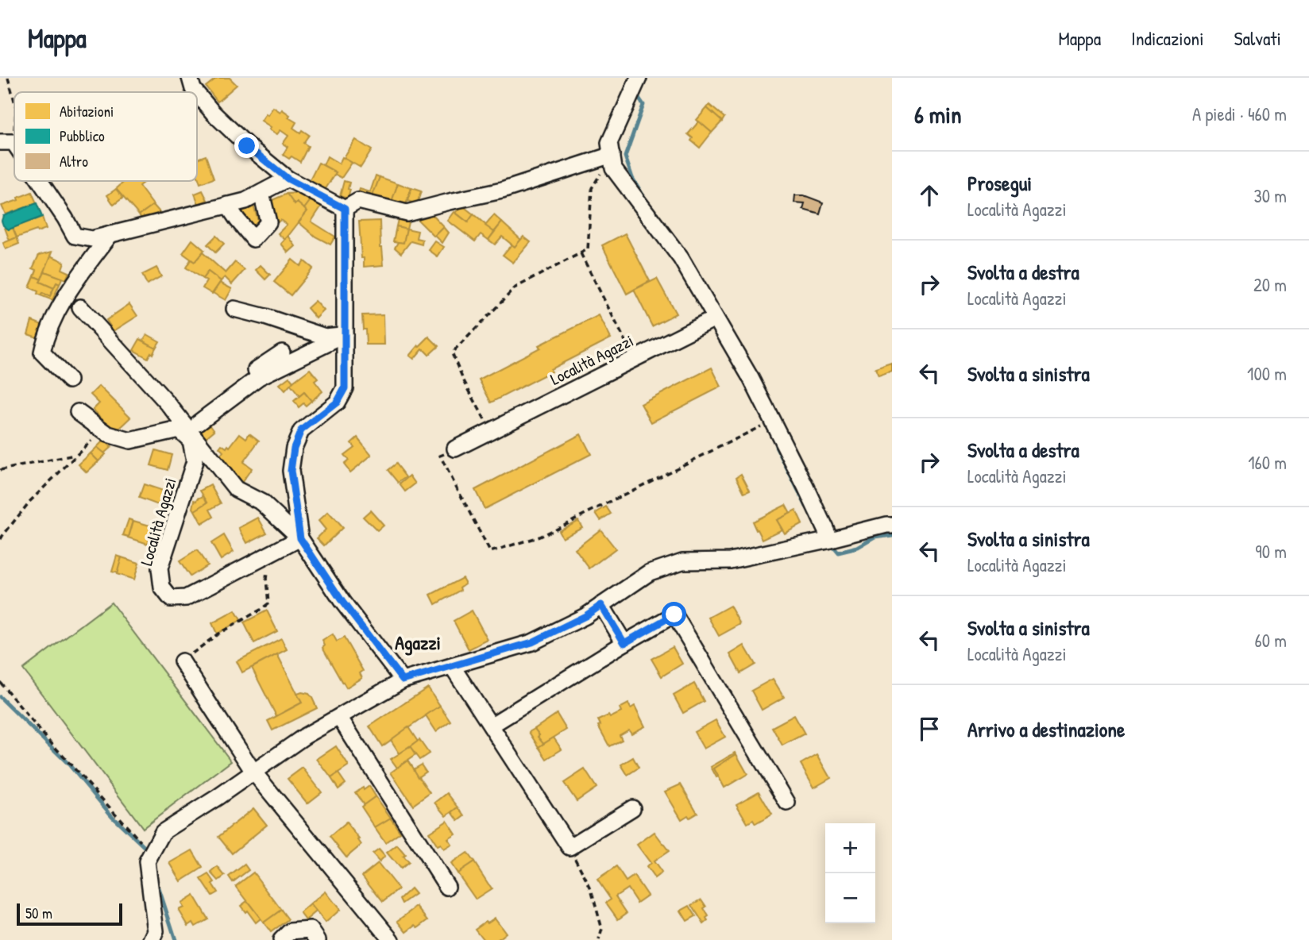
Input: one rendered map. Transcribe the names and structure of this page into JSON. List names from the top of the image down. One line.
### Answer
{"streets":{"street":["Località Agazzi"]},"districts":["Agazzi"],"legend":["Abitazioni","Pubblico","Altro"],"scale_bar":"50 m","page":{"header":"Mappa","nav":["Mappa","Indicazioni","Salvati"],"heading":["6 min","A piedi · 460 m"],"list":[["Prosegui","Località Agazzi","30 m"],["Svolta a destra","Località Agazzi","20 m"],["Svolta a sinistra","100 m"],["Svolta a destra","Località Agazzi","160 m"],["Svolta a sinistra","Località Agazzi","90 m"],["Svolta a sinistra","Località Agazzi","60 m"],"Arrivo a destinazione"],"map_buttons":["+","−"],"scale":"50 m"}}
